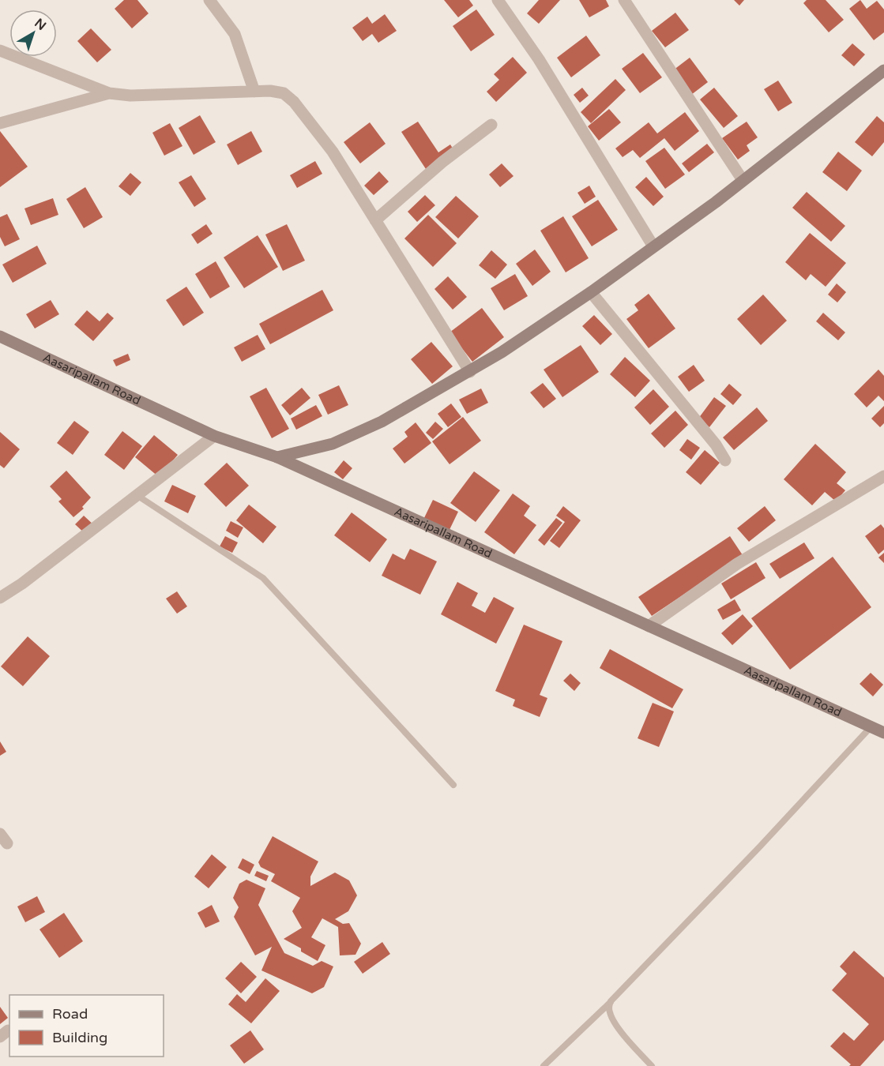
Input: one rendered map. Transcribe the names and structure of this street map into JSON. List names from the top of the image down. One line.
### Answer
{"streets":{"main road":["Aasaripallam Road"]},"legend":["Road","Building"],"north":"top right"}
